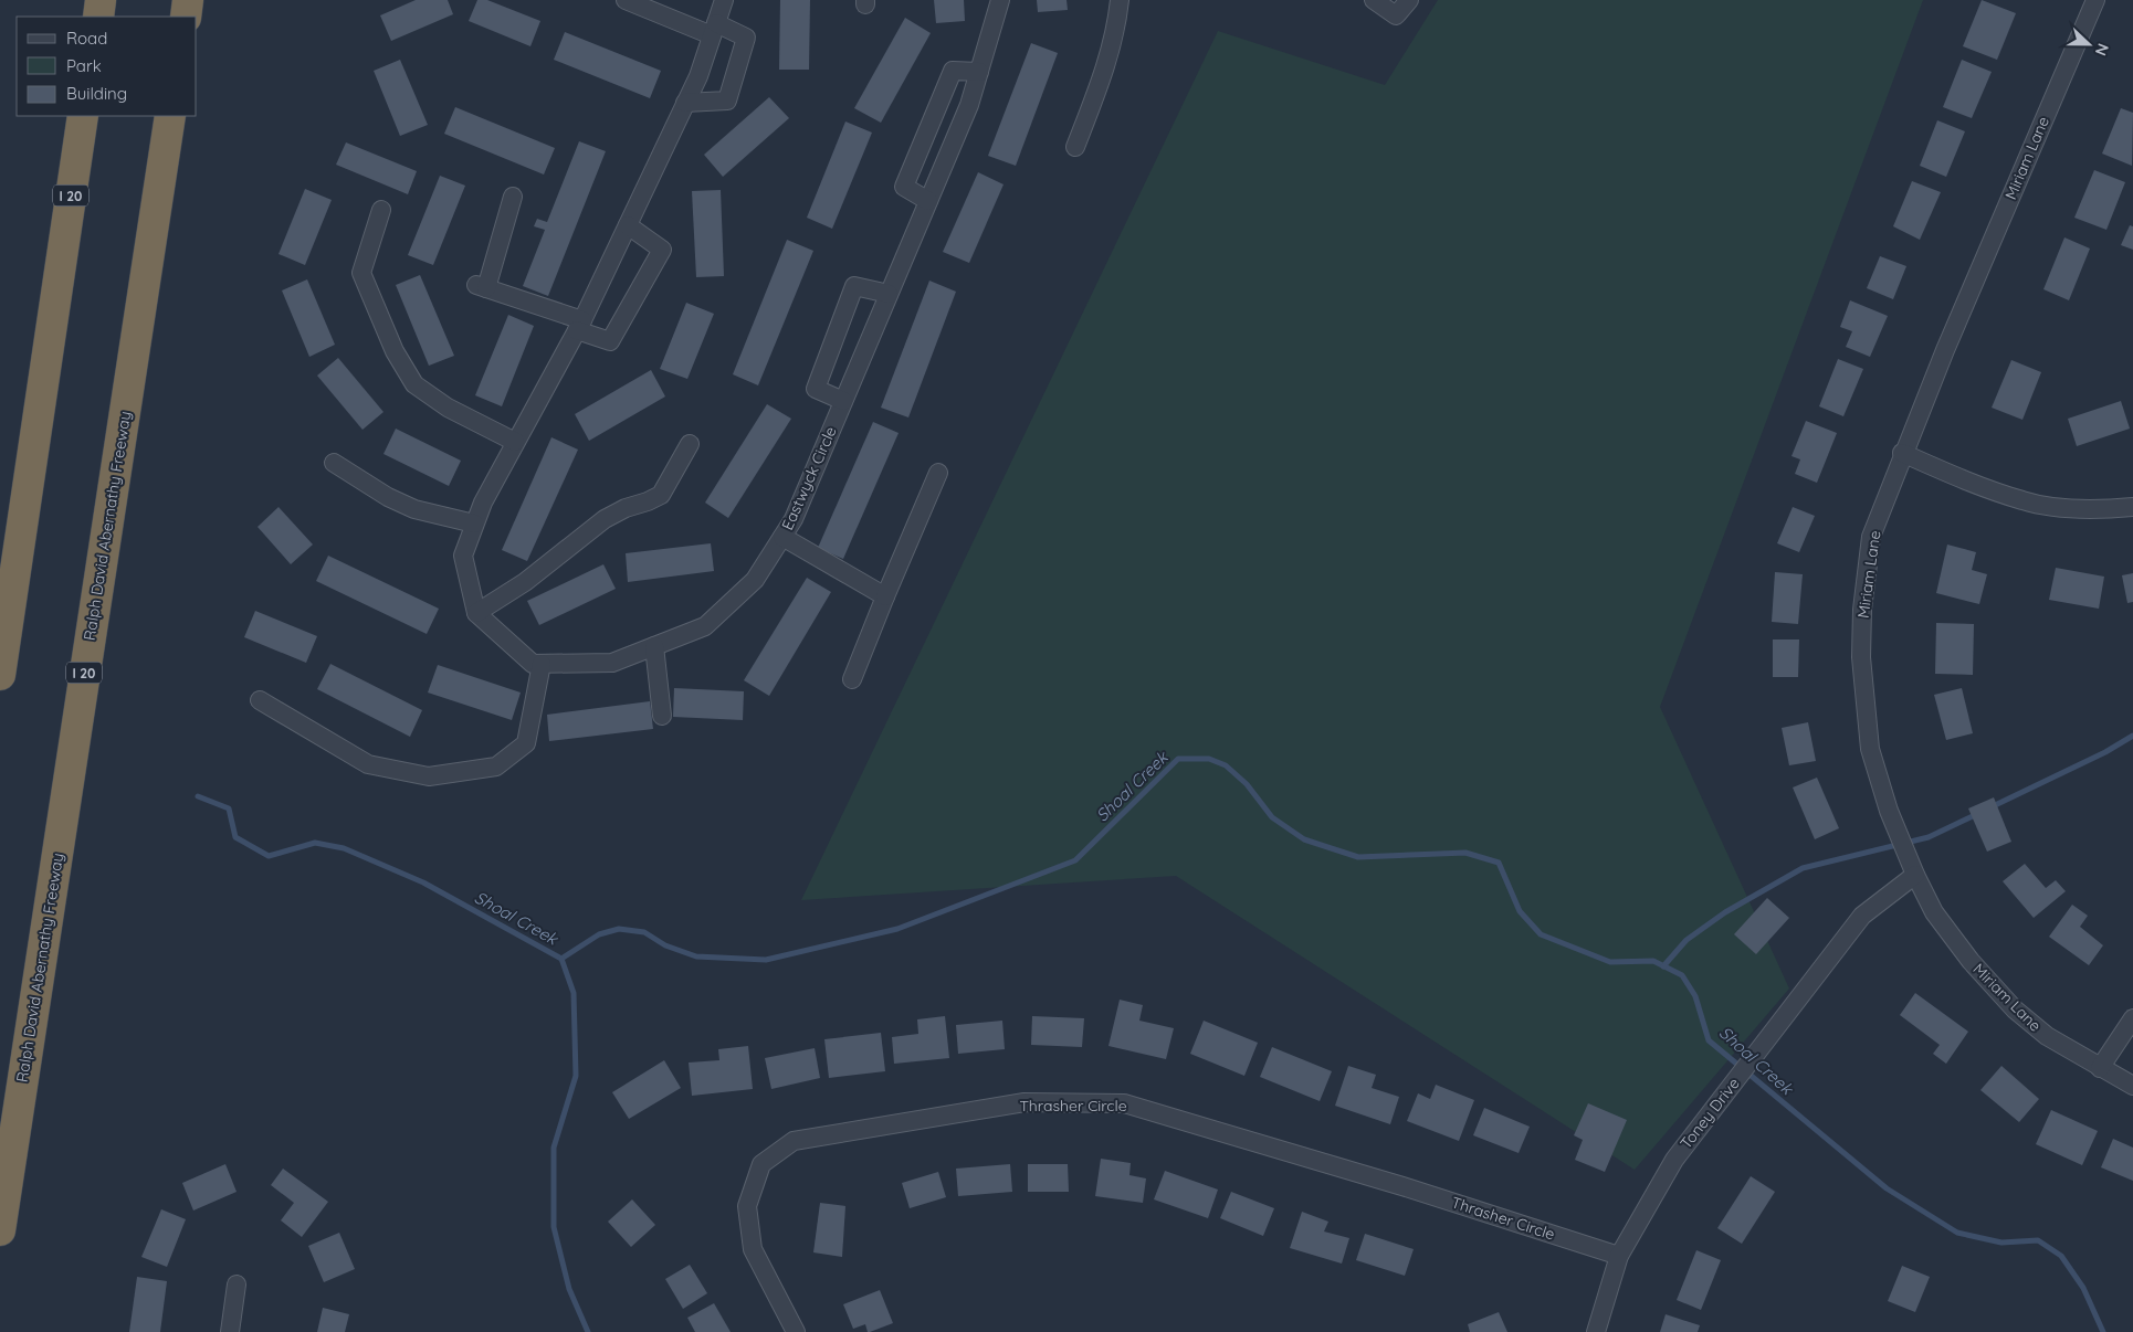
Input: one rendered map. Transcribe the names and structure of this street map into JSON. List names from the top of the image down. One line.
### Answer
{"streets":{"highway":["I 20","Ralph David Abernathy Freeway"],"street":["Miriam Lane","Eastwyck Circle","Thrasher Circle","Toney Drive"]},"crossings":[["Miriam Lane","Toney Drive"],["Thrasher Circle","Toney Drive"]],"water":["Shoal Creek"],"legend":["Road","Park","Building"],"north":"right"}
